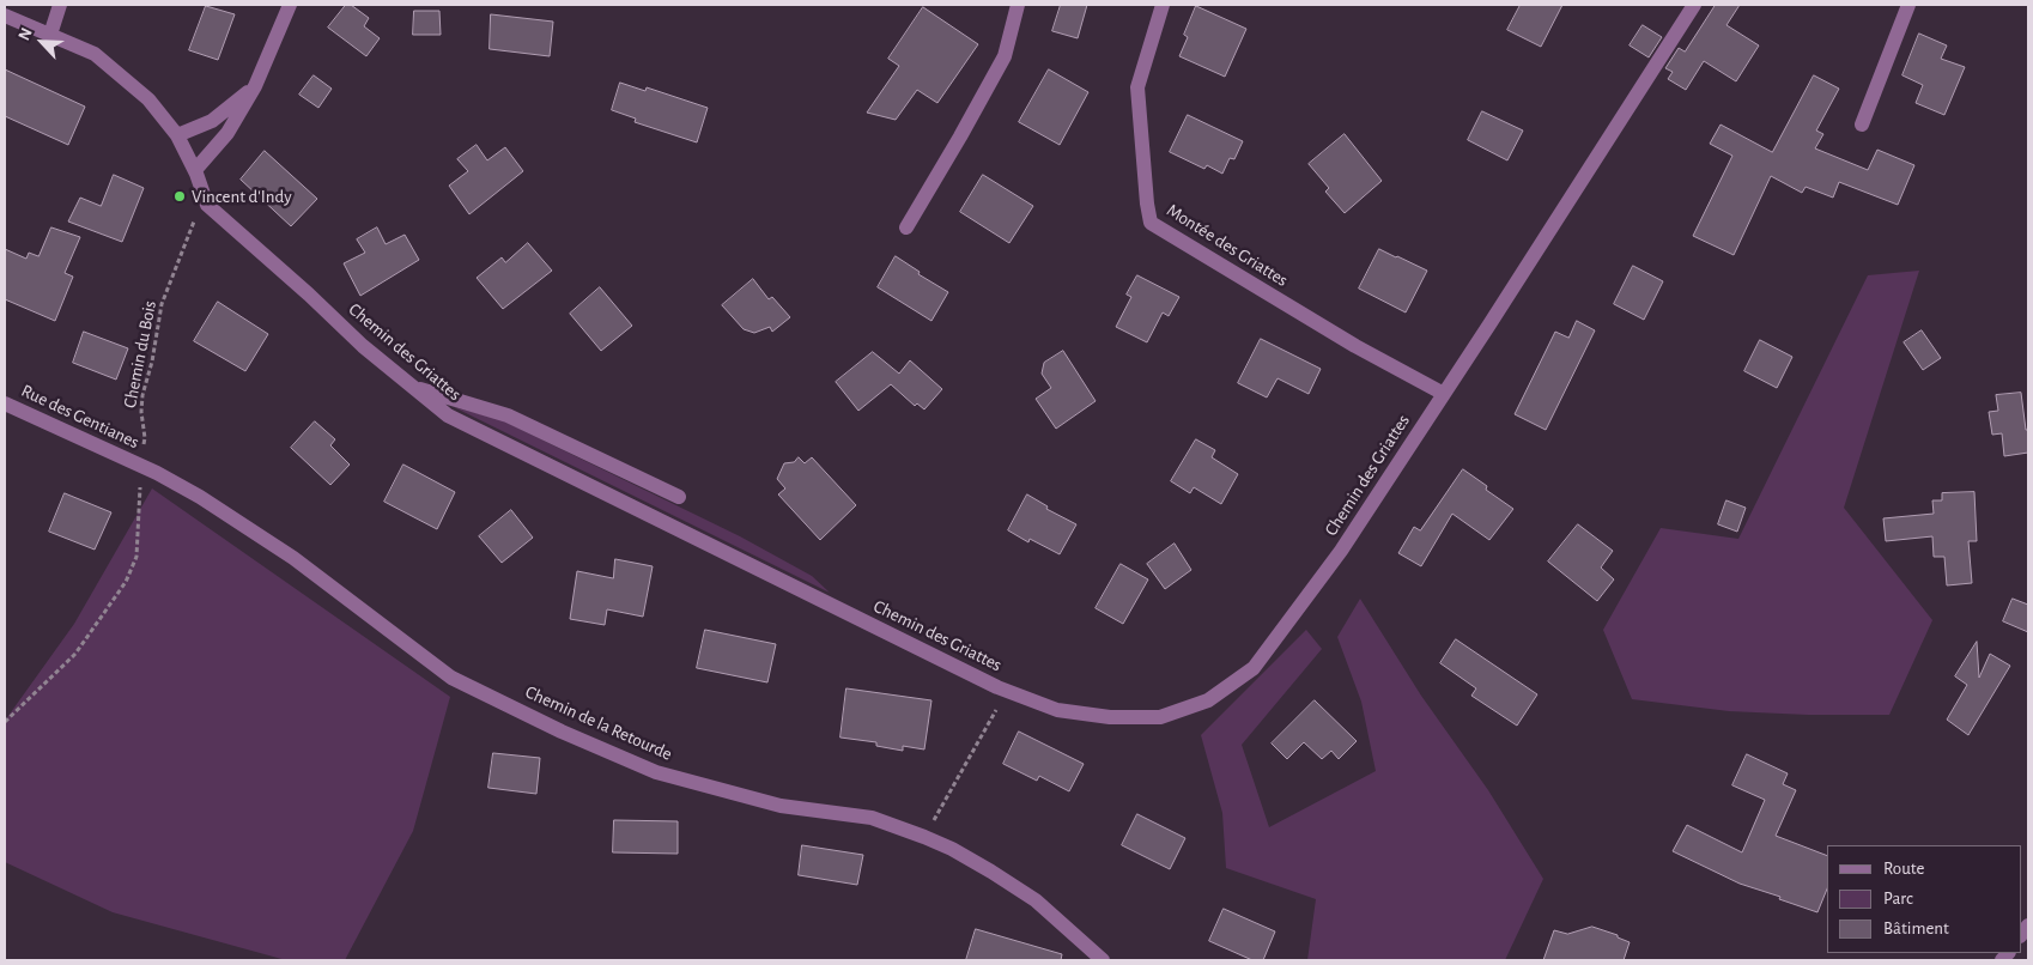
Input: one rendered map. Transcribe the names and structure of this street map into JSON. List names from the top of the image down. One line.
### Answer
{"streets":{"street":["Montée des Griattes","Chemin des Griattes","Rue des Gentianes","Chemin de la Retourde"],"path":["Chemin du Bois"]},"crossings":[["Montée des Griattes","Chemin des Griattes"],["Chemin des Griattes","Chemin du Bois"],["Chemin du Bois","Rue des Gentianes"],["Chemin du Bois","Chemin de la Retourde"],["Rue des Gentianes","Chemin de la Retourde"]],"places":["Vincent d'Indy"],"legend":["Route","Parc","Bâtiment"],"north":"top left"}
